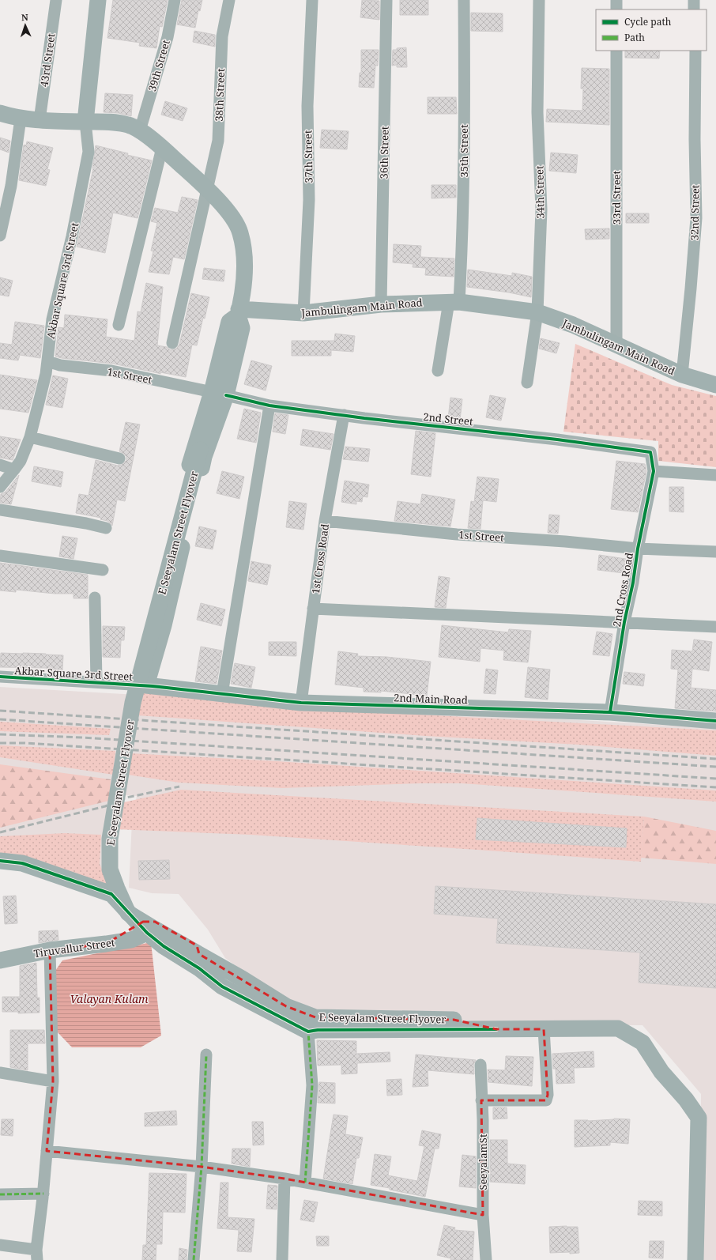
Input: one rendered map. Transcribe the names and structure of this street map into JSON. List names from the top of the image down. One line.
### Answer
{"streets":{"street":["43rd Street","39th Street","38th Street","35th Street","36th Street","37th Street","34th Street","33rd Street","32nd Street","Akbar Square 3rd Street","Jambulingam Main Road","1st Street","2nd Street","E Seeyalam Street Flyover","1st Cross Road","2nd Cross Road","2nd Main Road","Tiruvallur Street","SeeyalamSt"]},"crossings":[["43rd Street","E Seeyalam Street Flyover"],["39th Street","E Seeyalam Street Flyover"],["38th Street","E Seeyalam Street Flyover"],["35th Street","Jambulingam Main Road"],["36th Street","Jambulingam Main Road"],["37th Street","Jambulingam Main Road"],["34th Street","Jambulingam Main Road"],["33rd Street","Jambulingam Main Road"],["32nd Street","Jambulingam Main Road"],["Akbar Square 3rd Street","1st Street"],["Akbar Square 3rd Street","E Seeyalam Street Flyover"],["Akbar Square 3rd Street","2nd Main Road"],["Jambulingam Main Road","E Seeyalam Street Flyover"],["1st Street","2nd Street"],["1st Street","1st Cross Road"],["1st Street","2nd Cross Road"],["2nd Street","1st Cross Road"],["2nd Street","2nd Cross Road"],["1st Cross Road","2nd Main Road"],["2nd Cross Road","2nd Main Road"]],"water":["Valayan Kulam"],"legend":["Cycle path","Path"],"north":"top"}
